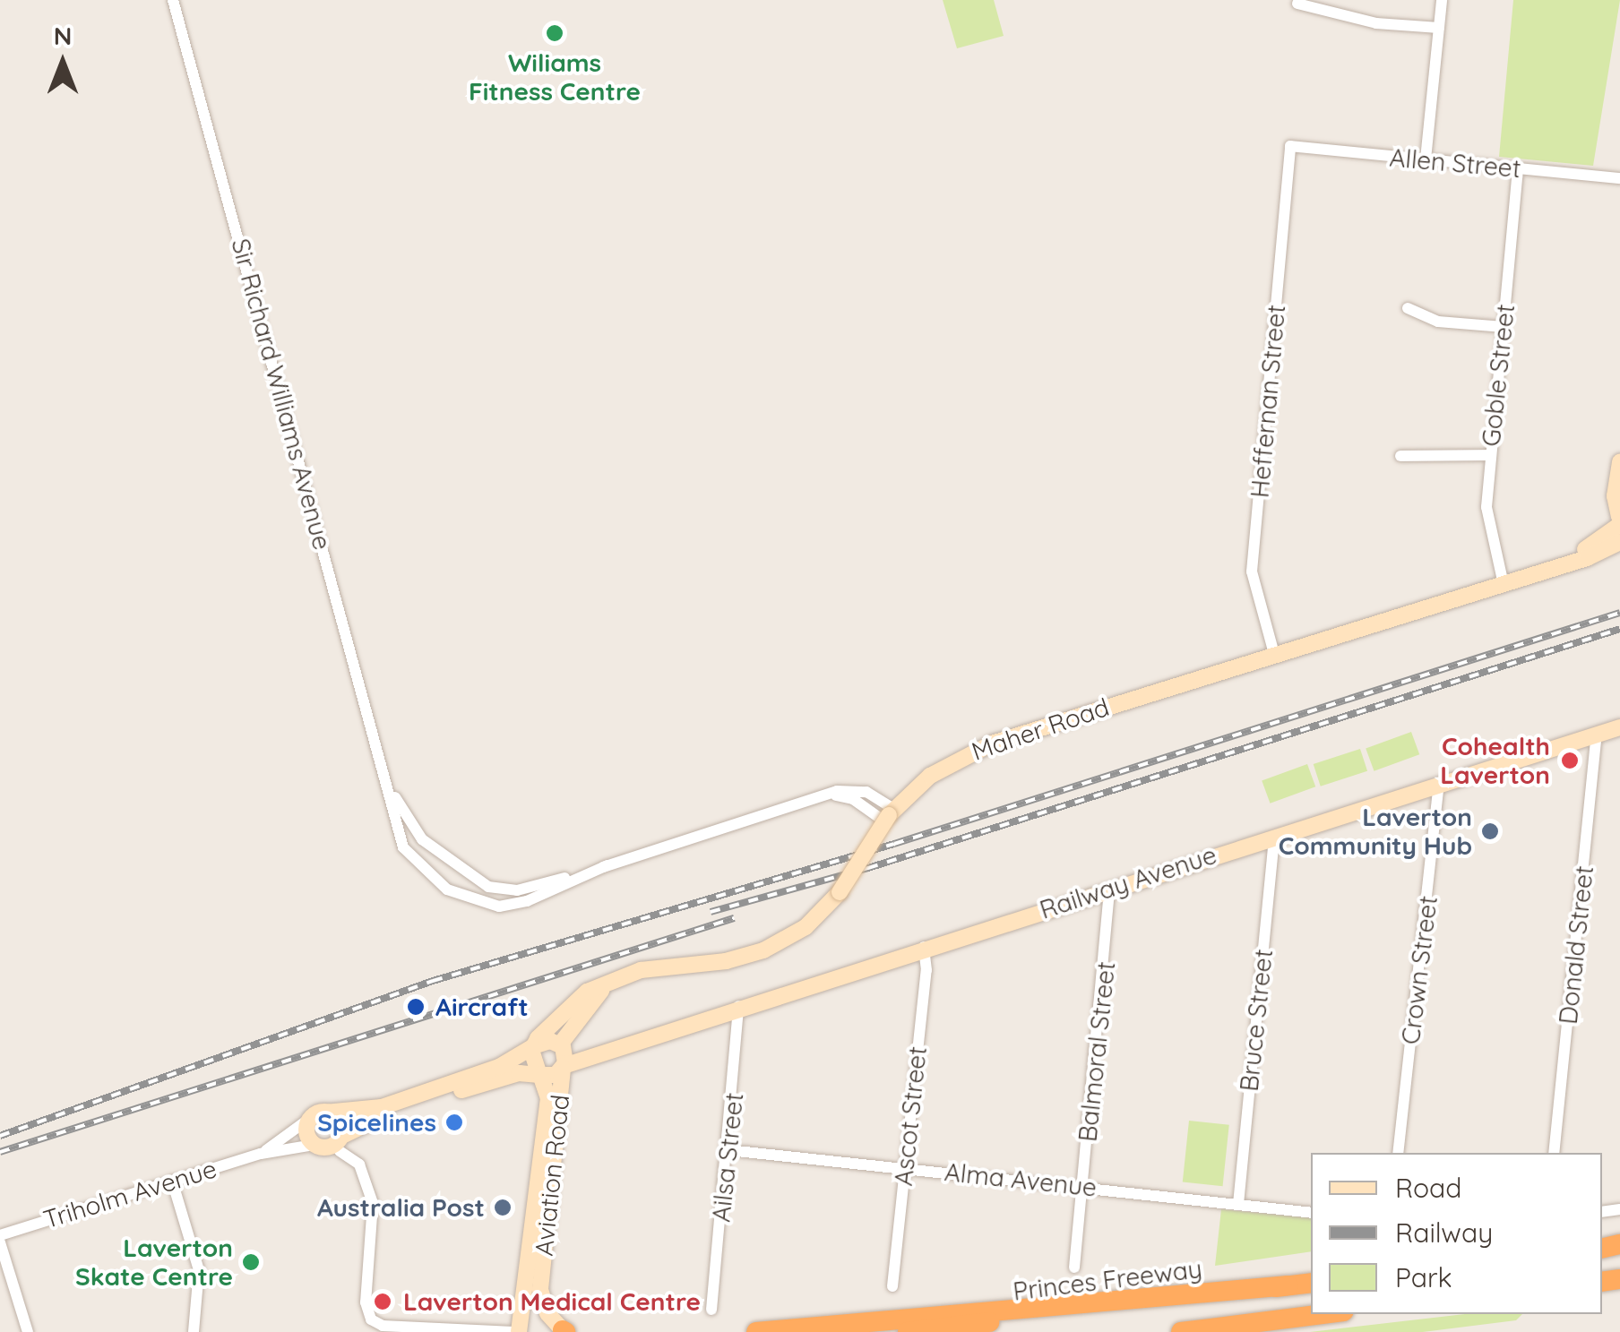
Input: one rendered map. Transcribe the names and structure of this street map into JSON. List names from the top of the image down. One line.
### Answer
{"streets":{"highway":["Princes Freeway"],"street":["Allen Street","Goble Street","Sir Richard Williams Avenue","Heffernan Street","Maher Road","Railway Avenue","Donald Street","Crown Street","Bruce Street","Balmoral Street","Ascot Street","Ailsa Street","Aviation Road","Alma Avenue","Triholm Avenue"]},"crossings":[["Allen Street","Goble Street"],["Allen Street","Heffernan Street"],["Goble Street","Maher Road"],["Sir Richard Williams Avenue","Maher Road"],["Heffernan Street","Maher Road"],["Maher Road","Railway Avenue"],["Maher Road","Aviation Road"],["Railway Avenue","Donald Street"],["Railway Avenue","Crown Street"],["Railway Avenue","Bruce Street"],["Railway Avenue","Balmoral Street"],["Railway Avenue","Ascot Street"],["Railway Avenue","Ailsa Street"],["Railway Avenue","Aviation Road"],["Bruce Street","Alma Avenue"],["Balmoral Street","Alma Avenue"],["Ascot Street","Alma Avenue"],["Ailsa Street","Alma Avenue"]],"places":["Wiliams Fitness Centre","Cohealth Laverton","Laverton Community Hub","Aircraft","Spicelines","Australia Post","Laverton Skate Centre","Laverton Medical Centre"],"legend":["Road","Railway","Park"],"north":"top"}
